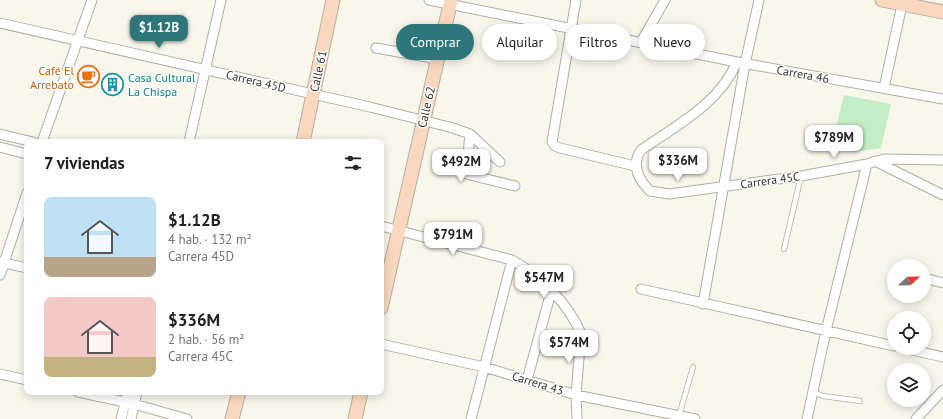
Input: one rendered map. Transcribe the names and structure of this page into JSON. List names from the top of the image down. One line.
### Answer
{"streets":{"main road":["Calle 61","Calle 62"],"street":["Carrera 46","Carrera 45D","Carrera 45C","Carrera 43"]},"crossings":[["Calle 61","Carrera 45D"],["Carrera 46","Calle 62"],["Carrera 45D","Calle 62"]],"places":{"cafe":["Café El Arrebato"],"building":["Casa Cultural La Chispa"]},"north":"right","page":{"price":["$1.12B","$789M","$336M","$492M","$791M","$547M","$574M"],"chip":["Comprar","Alquilar","Filtros","Nuevo"],"heading":"7 viviendas","list":[{"name":"$1.12B","note":"4 hab. · 132 m² · Carrera 45D"},{"name":"$336M","note":"2 hab. · 56 m² · Carrera 45C"}]}}
